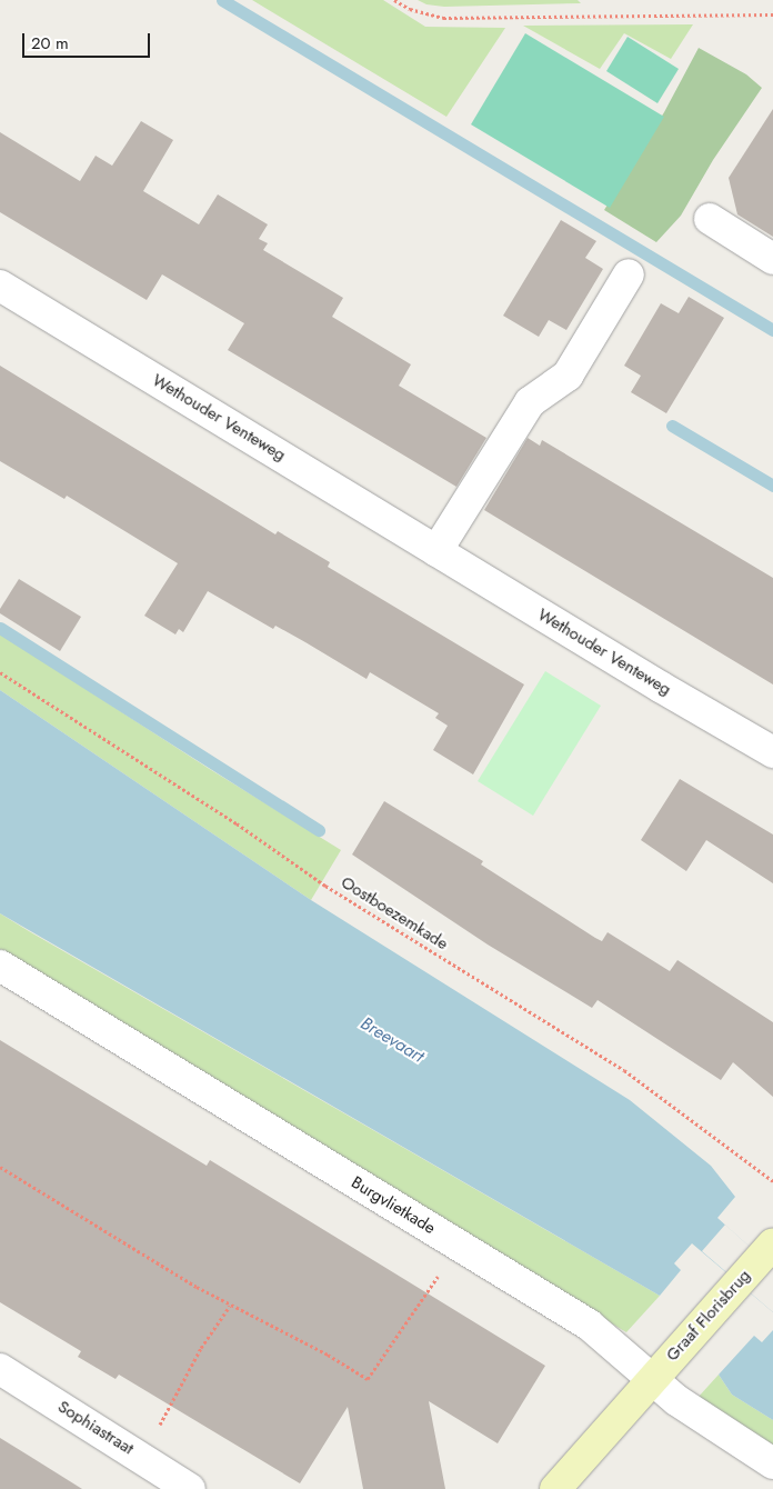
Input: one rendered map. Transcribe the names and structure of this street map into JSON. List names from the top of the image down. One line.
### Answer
{"streets":{"main road":["Graaf Florisbrug"],"street":["Wethouder Venteweg","Burgvlietkade","Sophiastraat"],"path":["Oostboezemkade"]},"crossings":[["Burgvlietkade","Graaf Florisbrug"]],"water":["Breevaart"],"scale_bar":"20 m"}
